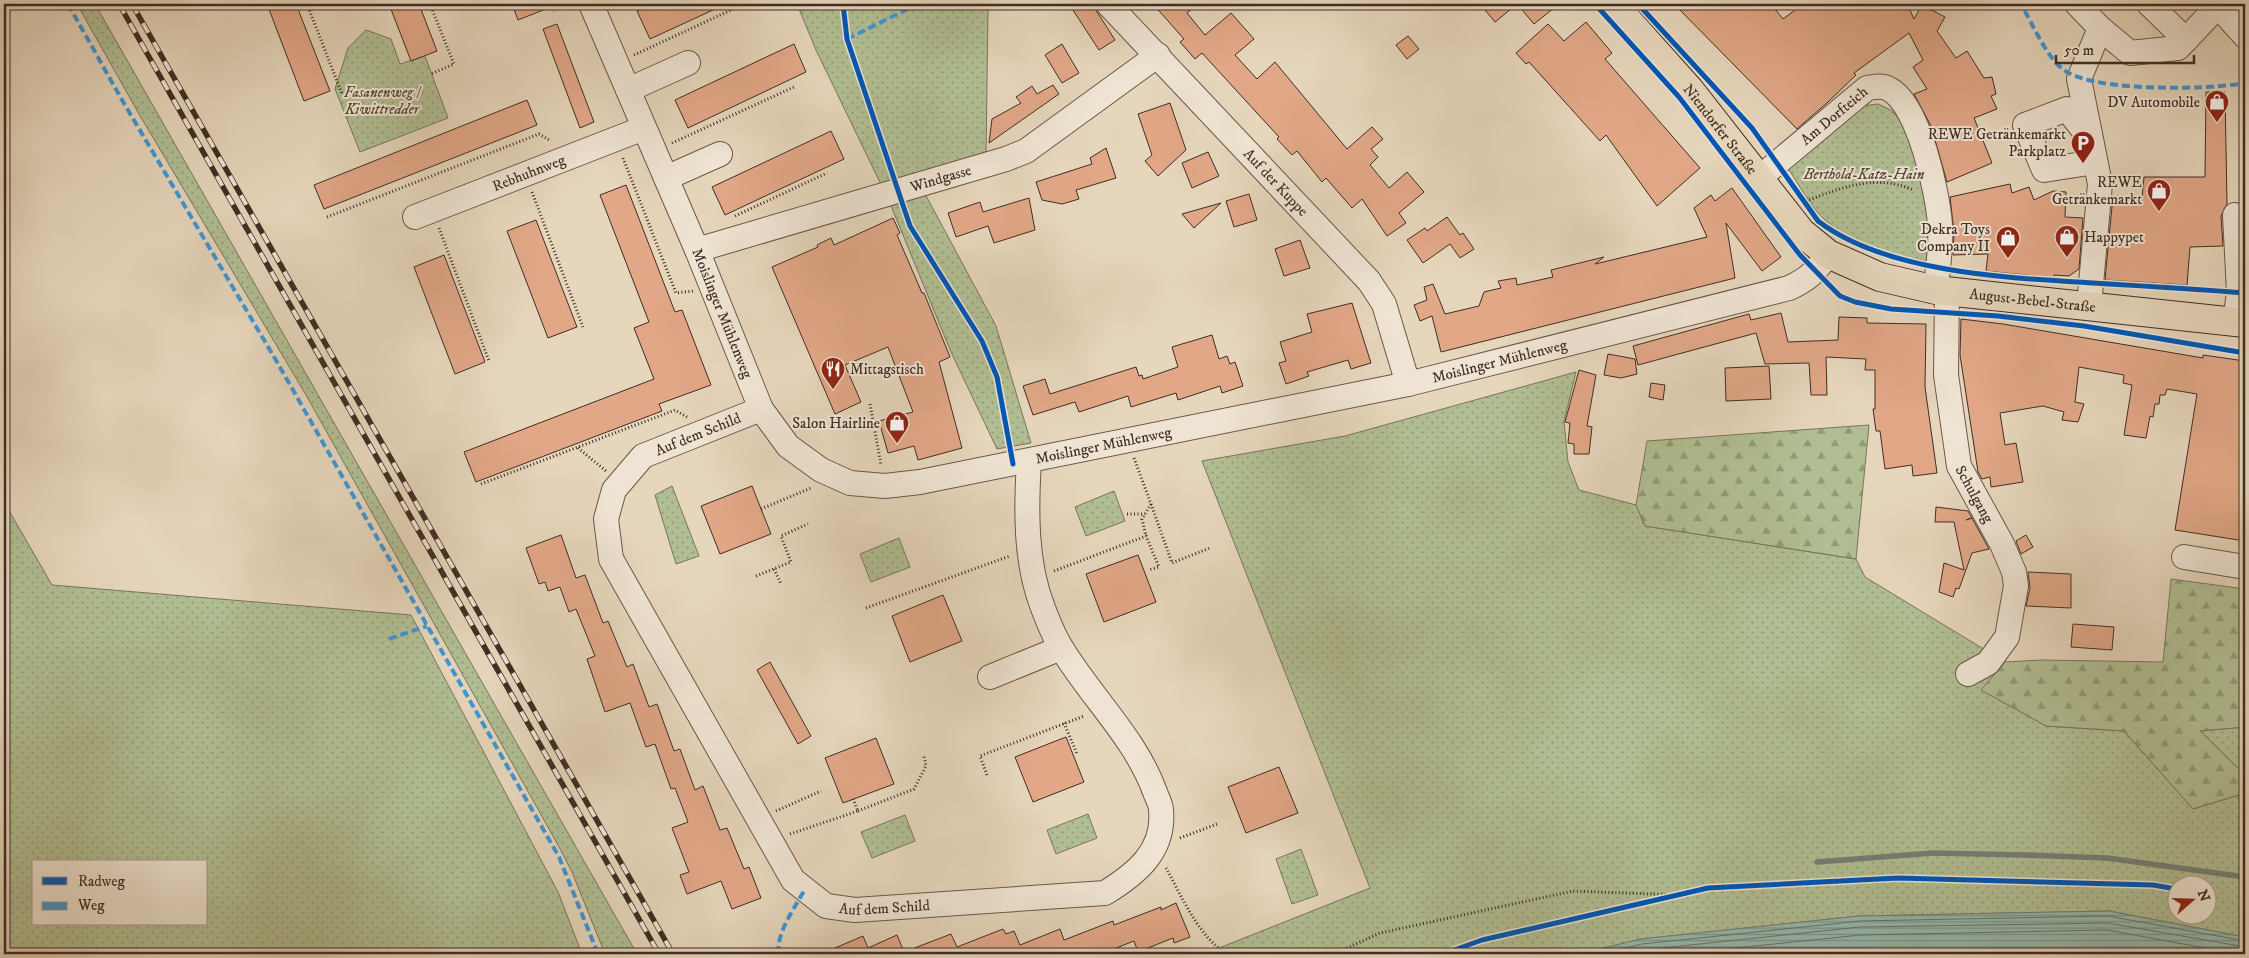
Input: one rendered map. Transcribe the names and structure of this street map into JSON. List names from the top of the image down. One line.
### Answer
{"streets":{"main road":["Niendorfer Straße","August-Bebel-Straße"],"street":["Am Dorfteich","Rebhuhnweg","Windgasse","Auf der Kuppe","Moislinger Mühlenweg","Auf dem Schild","Schulgang"]},"crossings":[["Am Dorfteich","Niendorfer Straße"],["Am Dorfteich","August-Bebel-Straße"],["Am Dorfteich","Schulgang"],["Niendorfer Straße","August-Bebel-Straße"],["Niendorfer Straße","Moislinger Mühlenweg"],["Rebhuhnweg","Moislinger Mühlenweg"],["Windgasse","Auf der Kuppe"],["Windgasse","Moislinger Mühlenweg"],["Auf der Kuppe","Moislinger Mühlenweg"],["August-Bebel-Straße","Moislinger Mühlenweg"],["August-Bebel-Straße","Schulgang"],["Moislinger Mühlenweg","Auf dem Schild"]],"parks":["Fasanenweg / Kiwittredder","Berthold-Katz-Hain"],"places":{"shop":["DV Automobile","REWE Getränkemarkt","Happypet","Dekra Toys Company II","Salon Hairline"],"parking":["REWE Getränkemarkt Parkplatz"],"restaurant":["Mittagstisch"]},"legend":["Radweg","Weg"],"scale_bar":"50 m","north":"right"}
